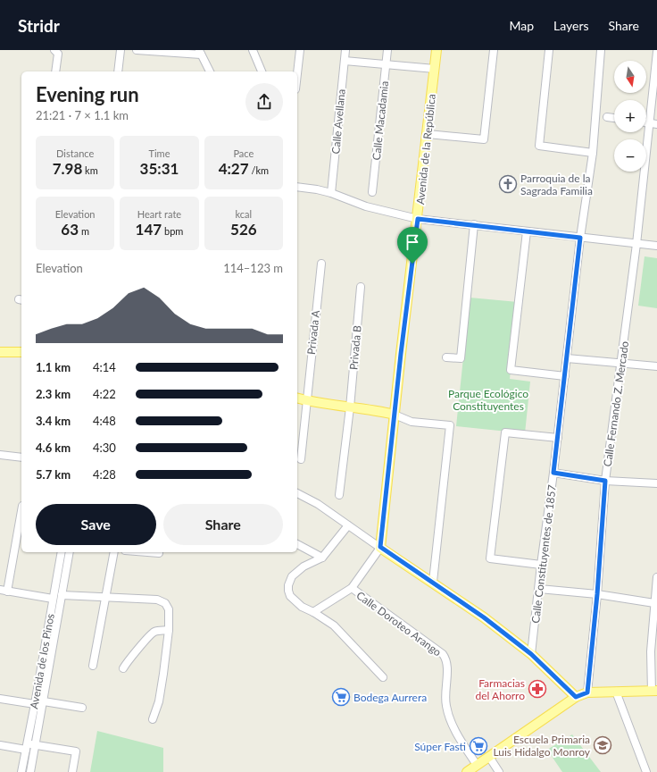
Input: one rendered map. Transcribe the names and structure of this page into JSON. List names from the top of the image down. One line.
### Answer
{"streets":{"main road":["Avenida de la República"],"street":["Calle Macadamia","Calle Avellana","Privada A","Privada B","Calle Fernando Z. Mercado","Calle Constituyentes de 1857","Calle Doroteo Arango","Avenida de los Pinos"]},"crossings":[["Avenida de la República","Calle Doroteo Arango"]],"parks":["Parque Ecológico Constituyentes"],"places":{"church":["Parroquia de la Sagrada Familia"],"pharmacy":["Farmacias del Ahorro"],"supermarket":["Bodega Aurrera","Súper Fasti"],"school or university":["Escuela Primaria Luis Hidalgo Monroy"]},"north":"bottom","page":{"header":"Stridr","nav":["Map","Layers","Share"],"map_buttons":["+","−"],"heading":["Evening run","21:21 · 7 × 1.1 km"],"stats":[["Distance","7.98 km"],["Time","35:31"],["Pace","4:27 /km"],["Elevation","63 m"],["Heart rate","147 bpm"],["kcal","526"]],"chart":["Elevation","114–123 m"],"list":[{"name":"1.1 km","note":"4:14"},{"name":"2.3 km","note":"4:22"},{"name":"3.4 km","note":"4:48"},{"name":"4.6 km","note":"4:30"},{"name":"5.7 km","note":"4:28"}],"buttons":["Save","Share"]}}
